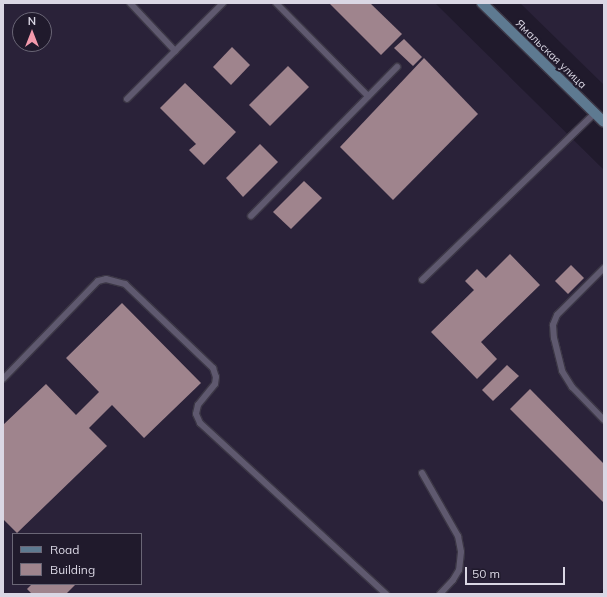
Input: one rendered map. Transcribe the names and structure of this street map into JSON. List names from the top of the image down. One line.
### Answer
{"streets":{"street":["Ямальская улица"]},"legend":["Road","Building"],"scale_bar":"50 m","north":"top"}
